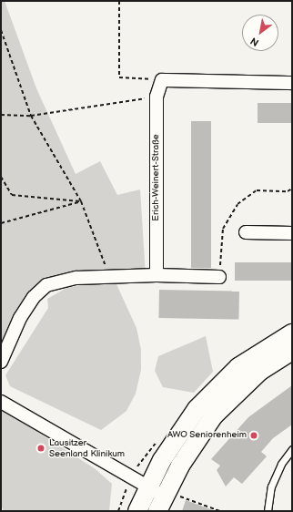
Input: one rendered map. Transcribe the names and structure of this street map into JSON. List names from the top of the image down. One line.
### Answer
{"streets":{"street":["Erich-Weinert-Straße"]},"places":["AWO Seniorenheim","Lausitzer Seenland Klinikum"],"north":"bottom left"}
